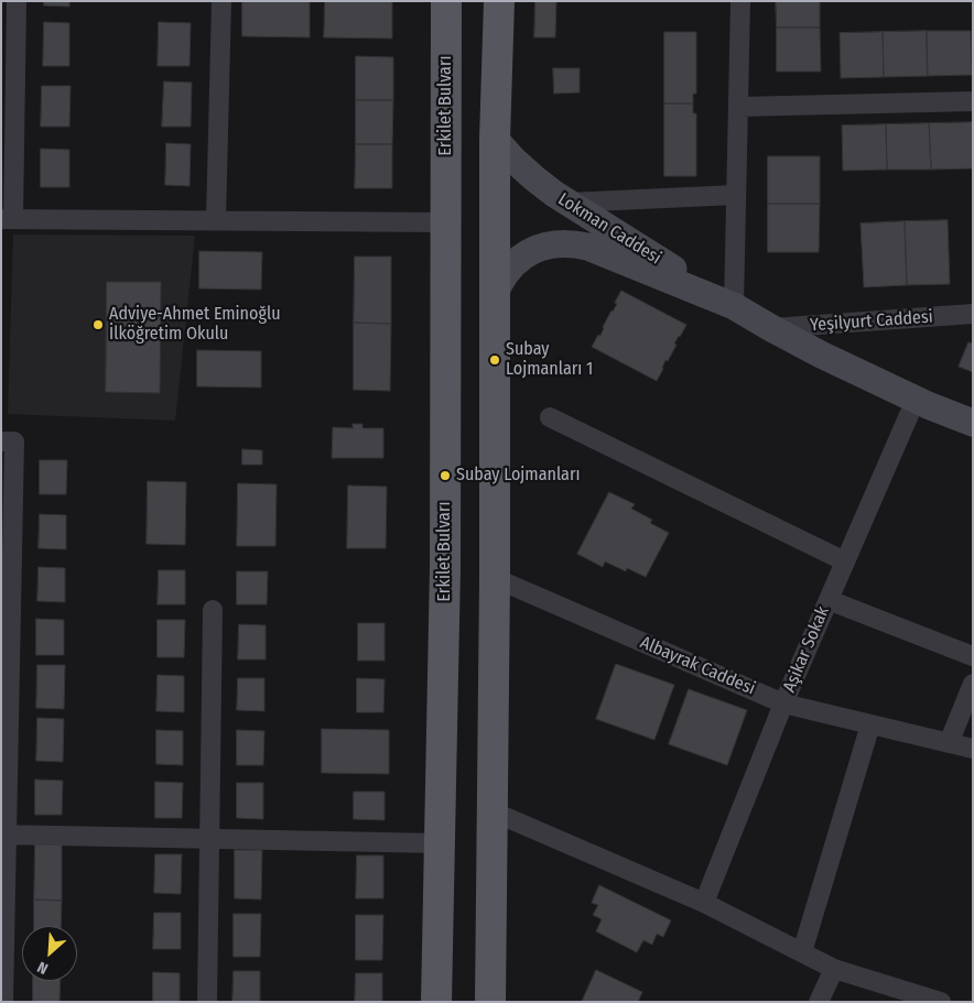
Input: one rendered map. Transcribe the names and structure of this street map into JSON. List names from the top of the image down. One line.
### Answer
{"streets":{"main road":["Erkilet Bulvarı"],"street":["Lokman Caddesi","Yeşilyurt Caddesi","Aşikar Sokak","Albayrak Caddesi"]},"crossings":[["Aşikar Sokak","Albayrak Caddesi"]],"places":["Adviye-Ahmet Eminoğlu İlköğretim Okulu","Subay Lojmanları 1","Subay Lojmanları"],"north":"bottom left"}
